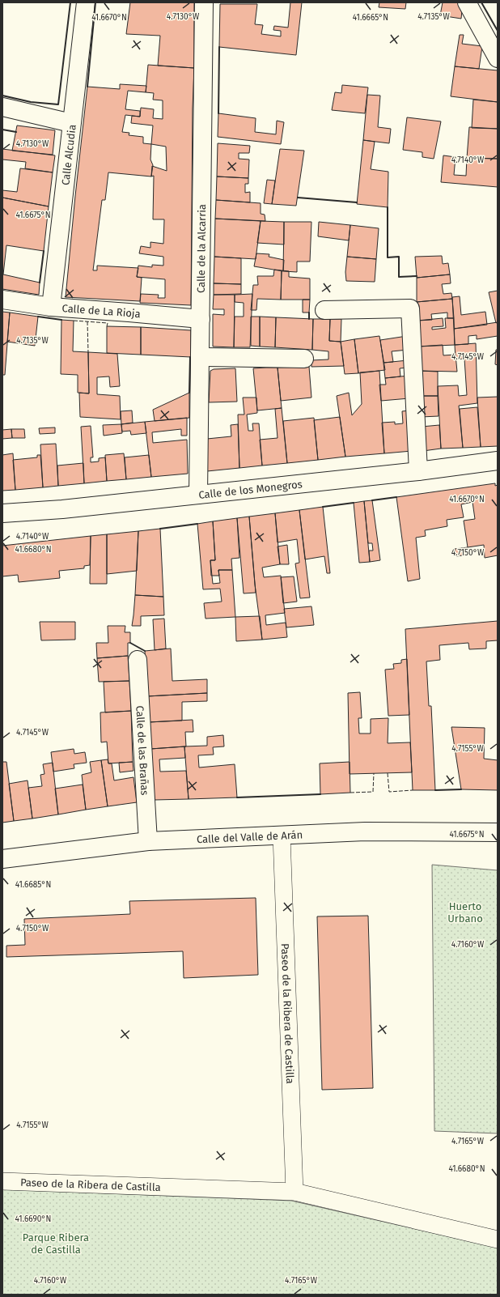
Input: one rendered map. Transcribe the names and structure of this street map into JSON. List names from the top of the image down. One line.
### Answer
{"streets":{"street":["Calle Alcudia","Calle de la Alcarria","Calle de La Rioja","Calle de los Monegros","Calle de las Brañas","Calle del Valle de Arán","Paseo de la Ribera de Castilla"]},"crossings":[["Calle Alcudia","Calle de La Rioja"],["Calle de la Alcarria","Calle de La Rioja"],["Calle de la Alcarria","Calle de los Monegros"],["Calle de las Brañas","Calle del Valle de Arán"],["Calle del Valle de Arán","Paseo de la Ribera de Castilla"]],"parks":["Huerto Urbano","Parque Ribera de Castilla"],"coordinates":["4.7130°W","4.7135°W","41.6670°N","41.6665°N","4.7140°W","41.6675°N","4.7145°W","41.6680°N","4.7150°W","4.7155°W","41.6685°N","4.7160°W","4.7165°W","41.6690°N"]}
